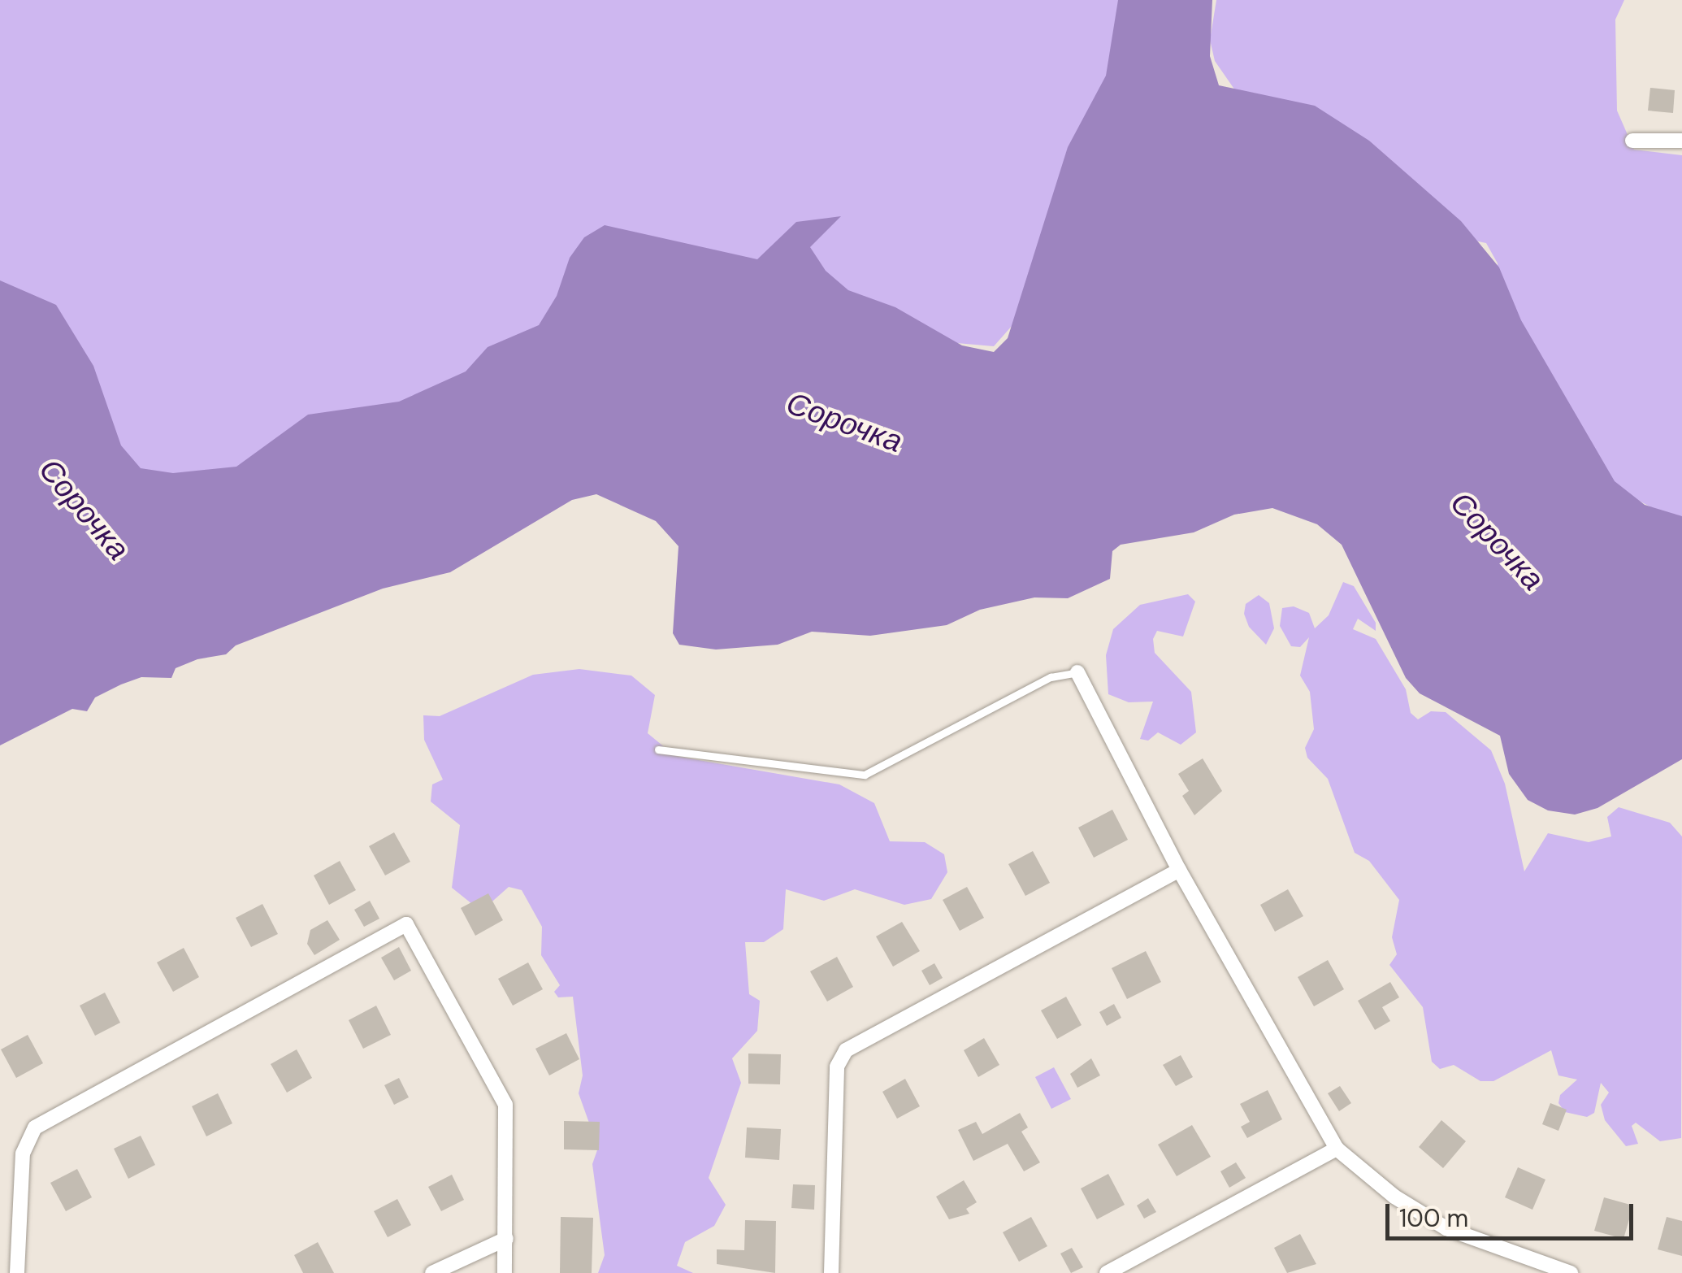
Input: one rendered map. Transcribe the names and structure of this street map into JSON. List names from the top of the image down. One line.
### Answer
{"water":["Сорочка"],"scale_bar":"100 m"}
